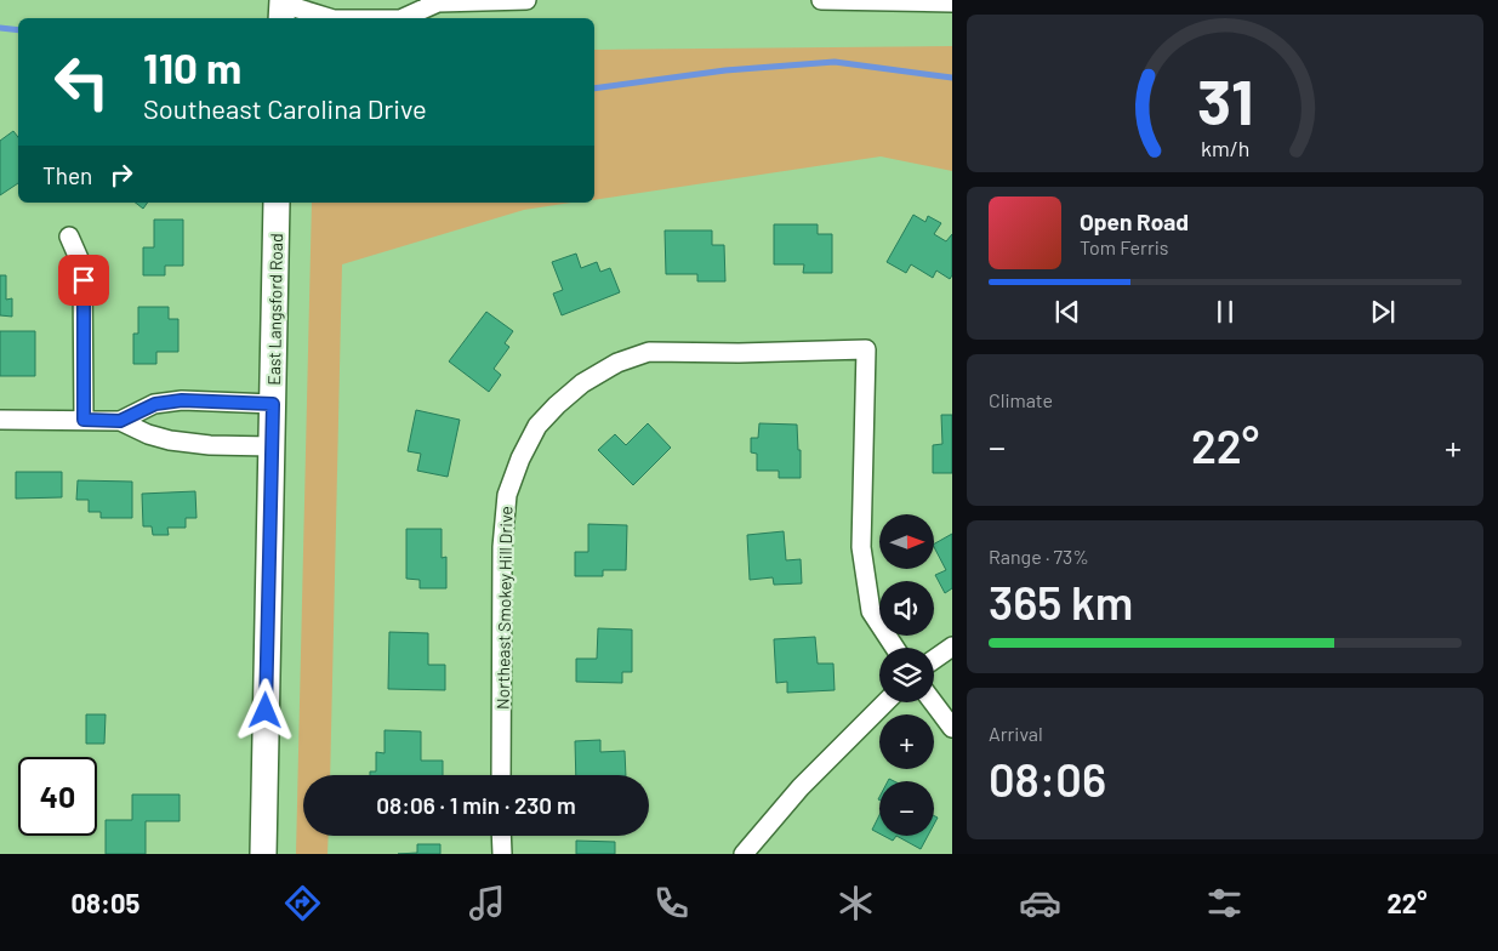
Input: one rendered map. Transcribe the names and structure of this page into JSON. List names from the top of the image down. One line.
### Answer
{"streets":{"street":["East Langsford Road","Northeast Smokey Hill Drive"]},"north":"right","page":{"turn":["110 m","Southeast Carolina Drive"],"then":"Then","song":["Open Road","Tom Ferris"],"tile":["Climate",["Range · 73%","365 km"],["Arrival","08:06"]],"heat":["−","22°","+"],"map_buttons":["+","−"],"limit":"40","trip":"08:06 · 1 min · 230 m","tabs":["08:05","22°"],"gauge":["31","km/h"]}}
